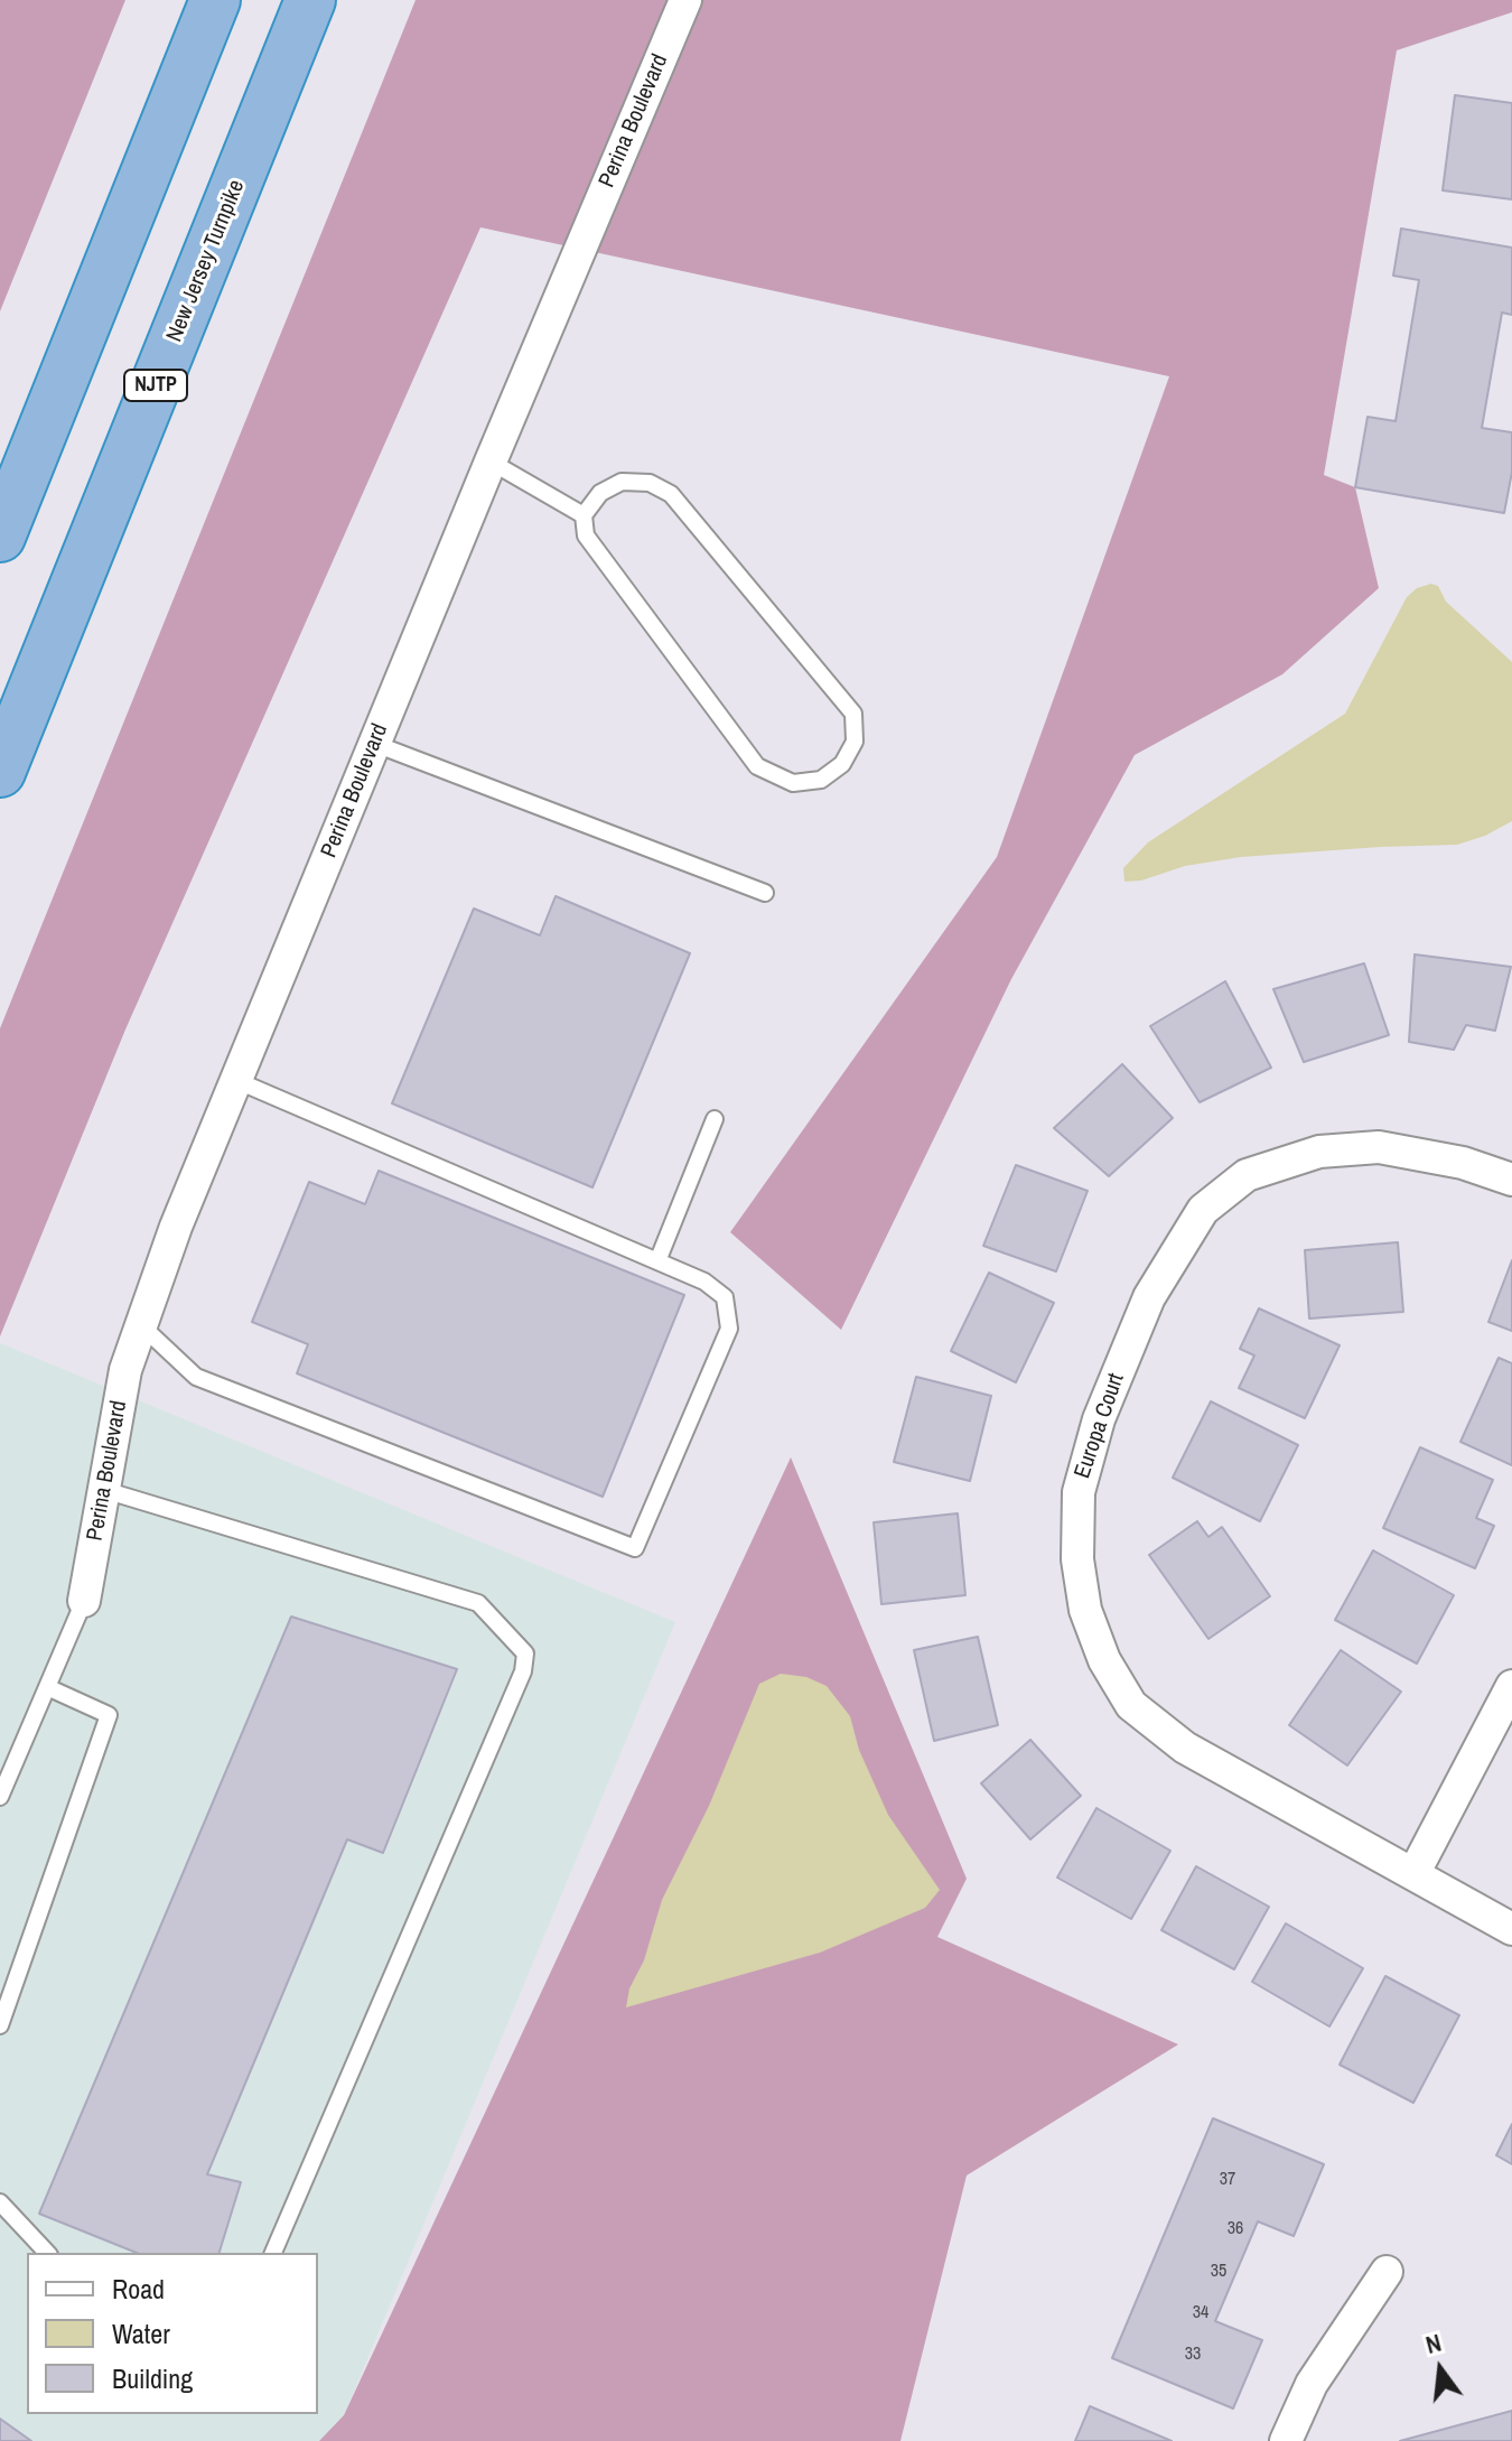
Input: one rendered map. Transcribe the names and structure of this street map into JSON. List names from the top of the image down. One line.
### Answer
{"streets":{"highway":["New Jersey Turnpike","NJTP"],"street":["Perina Boulevard","Europa Court"]},"house_numbers":["37","36","35","34","33"],"legend":["Road","Water","Building"],"north":"top"}
